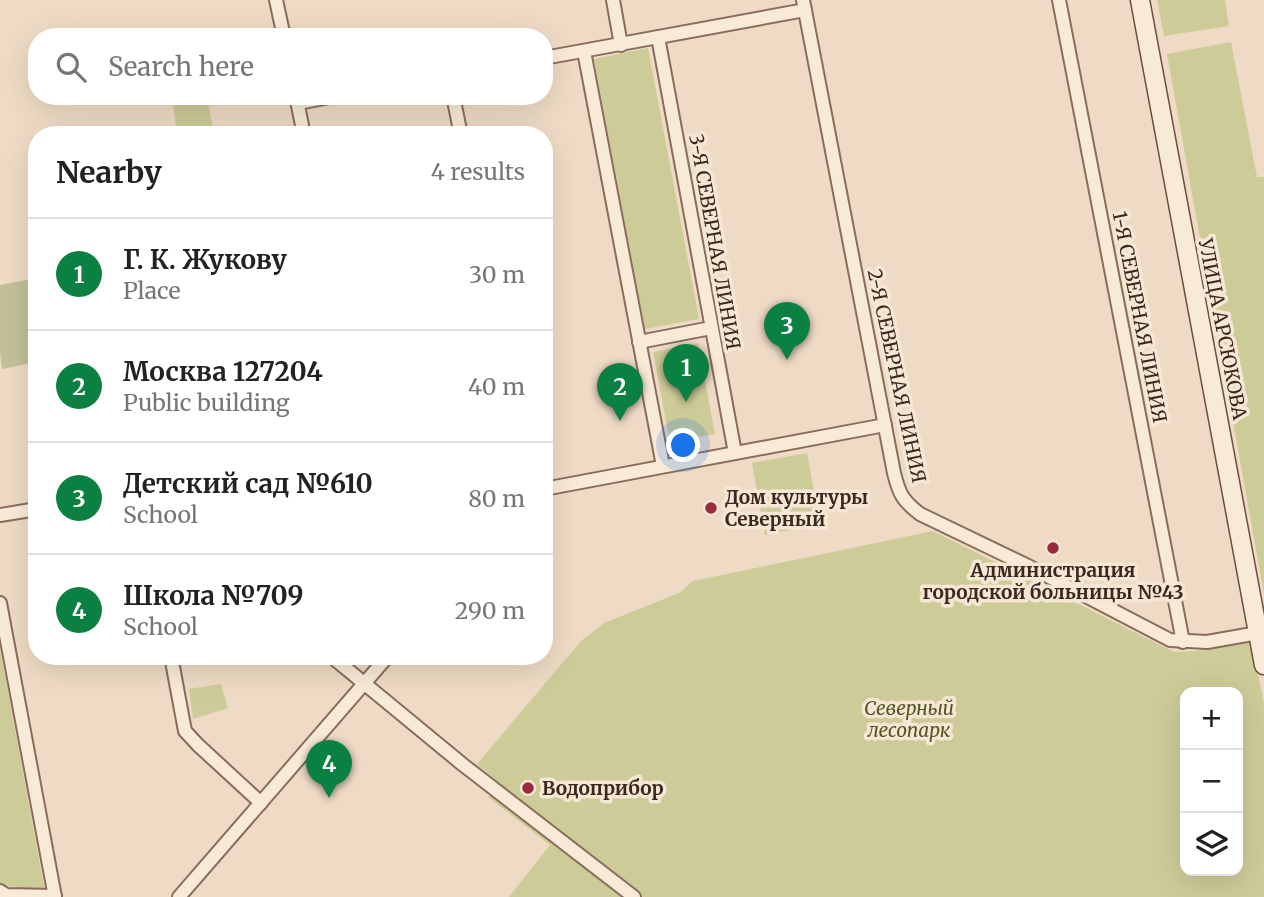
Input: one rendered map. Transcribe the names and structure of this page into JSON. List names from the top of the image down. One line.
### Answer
{"streets":{"street":["3-Я СЕВЕРНАЯ ЛИНИЯ","1-Я СЕВЕРНАЯ ЛИНИЯ","УЛИЦА АРСЮКОВА","2-Я СЕВЕРНАЯ ЛИНИЯ"]},"crossings":[["1-Я СЕВЕРНАЯ ЛИНИЯ","2-Я СЕВЕРНАЯ ЛИНИЯ"],["УЛИЦА АРСЮКОВА","2-Я СЕВЕРНАЯ ЛИНИЯ"]],"parks":["Северный лесопарк"],"places":["Дом культуры Северный","Администрация городской больницы №43","Водоприбор"],"page":{"search":"Search here","heading":["Nearby","4 results"],"list":[{"mark":"1","name":"Г. К. Жукову","note":"Place","value":"30 m"},{"mark":"2","name":"Москва 127204","note":"Public building","value":"40 m"},{"mark":"3","name":"Детский сад №610","note":"School","value":"80 m"},{"mark":"4","name":"Школа №709","note":"School","value":"290 m"}],"pins":["3","1","2","4"],"map_buttons":["+","−"]}}
